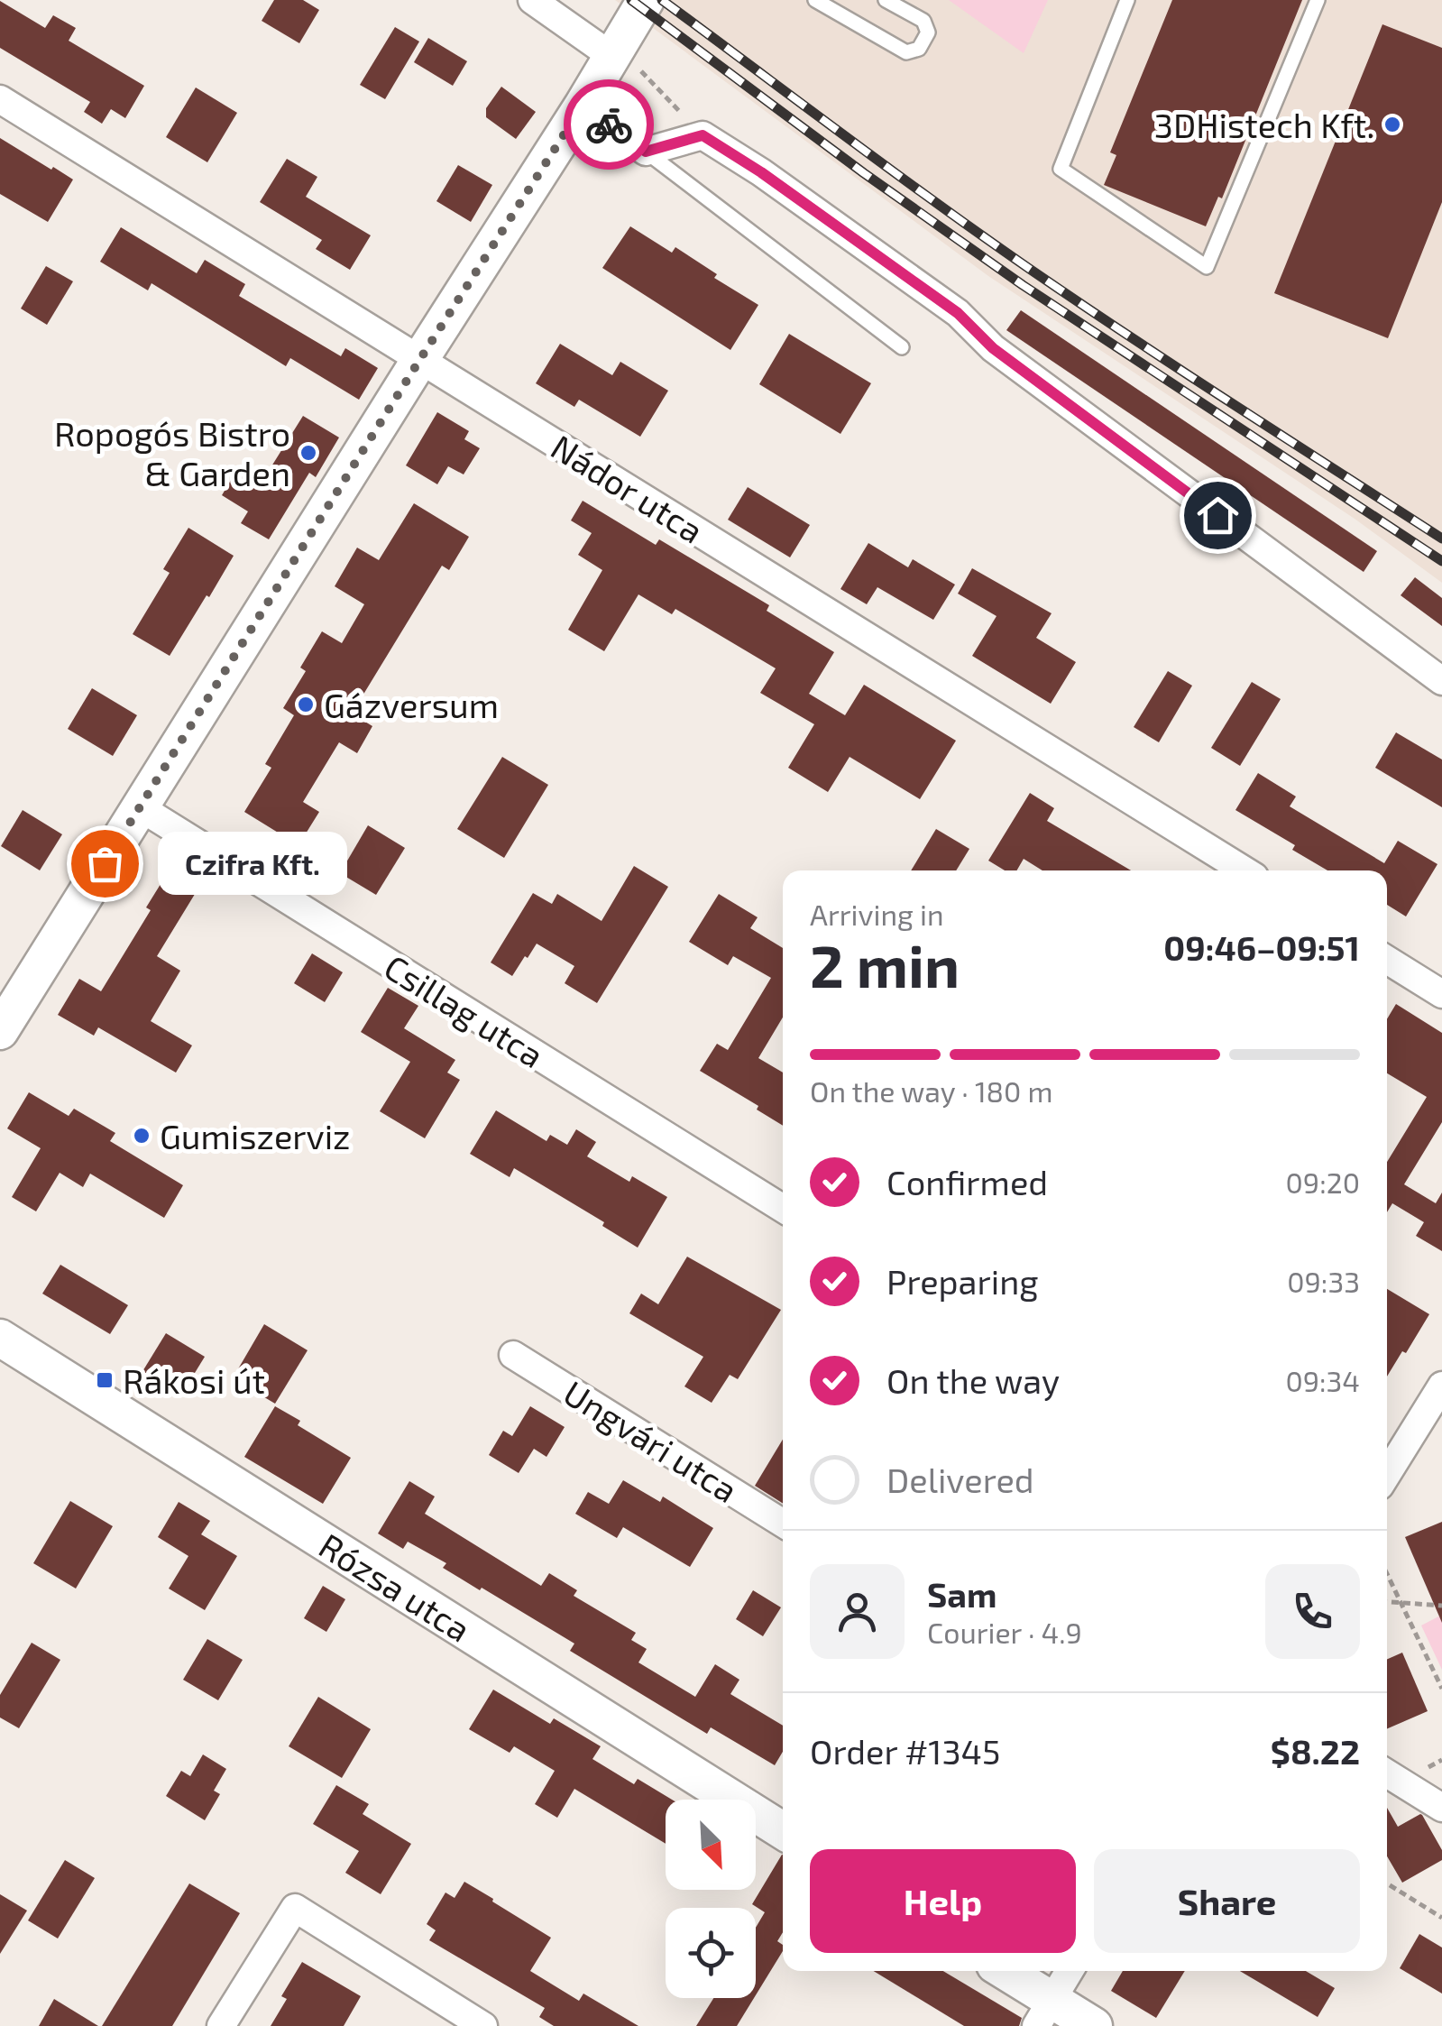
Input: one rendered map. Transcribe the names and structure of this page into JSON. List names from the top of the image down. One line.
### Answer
{"streets":{"main road":["Rózsa utca"],"street":["Nádor utca","Csillag utca","Ungvári utca"]},"places":{"other":["3DHistech Kft.","Ropogós Bistro & Garden","Gázversum","Czifra Kft.","Gumiszerviz"],"transit":["Rákosi út"]},"north":"bottom right","page":{"bubble":"Czifra Kft.","heading":["2 min","Arriving in","09:46–09:51"],"panel":["Sam","Courier · 4.9","Order #1345","$8.22"],"bar":"On the way · 180 m","list":[["Confirmed","09:20"],["Preparing","09:33"],["On the way","09:34"],"Delivered"],"buttons":["Help","Share"]}}
